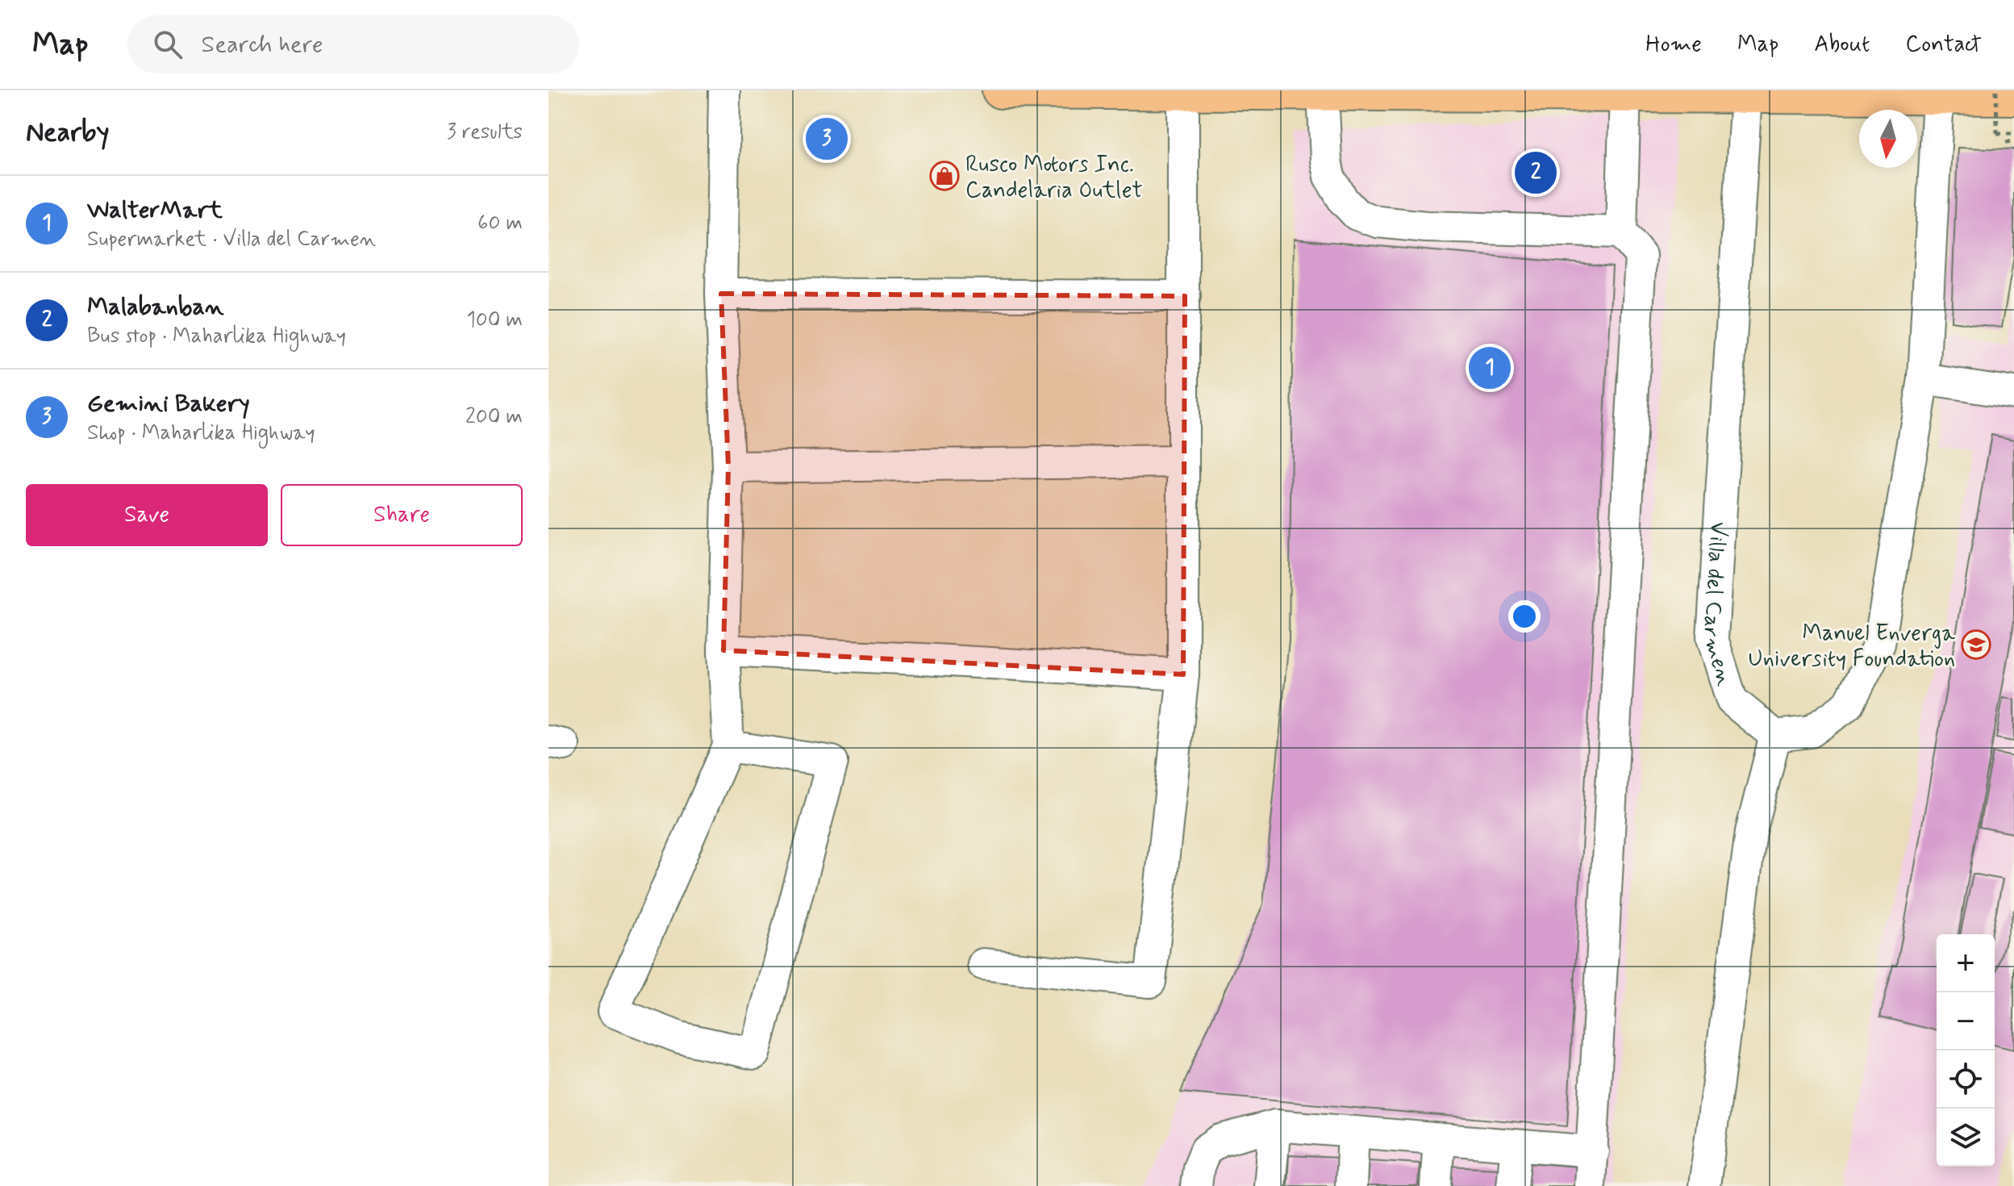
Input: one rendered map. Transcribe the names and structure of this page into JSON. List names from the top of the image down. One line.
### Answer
{"streets":{"street":["Villa del Carmen"]},"places":{"shop":["Rusco Motors Inc. Candelaria Outlet"],"school or university":["Manuel Enverga University Foundation"]},"north":"bottom","page":{"header":"Map","search":"Search here","nav":["Home","Map","About","Contact"],"heading":["Nearby","3 results"],"pins":["3","2","1"],"list":[{"mark":"1","name":"WalterMart","note":"Supermarket · Villa del Carmen","value":"60 m"},{"mark":"2","name":"Malabanban","note":"Bus stop · Maharlika Highway","value":"100 m"},{"mark":"3","name":"Gemini Bakery","note":"Shop · Maharlika Highway","value":"200 m"}],"buttons":["Save","Share"],"map_buttons":["+","−"]}}
